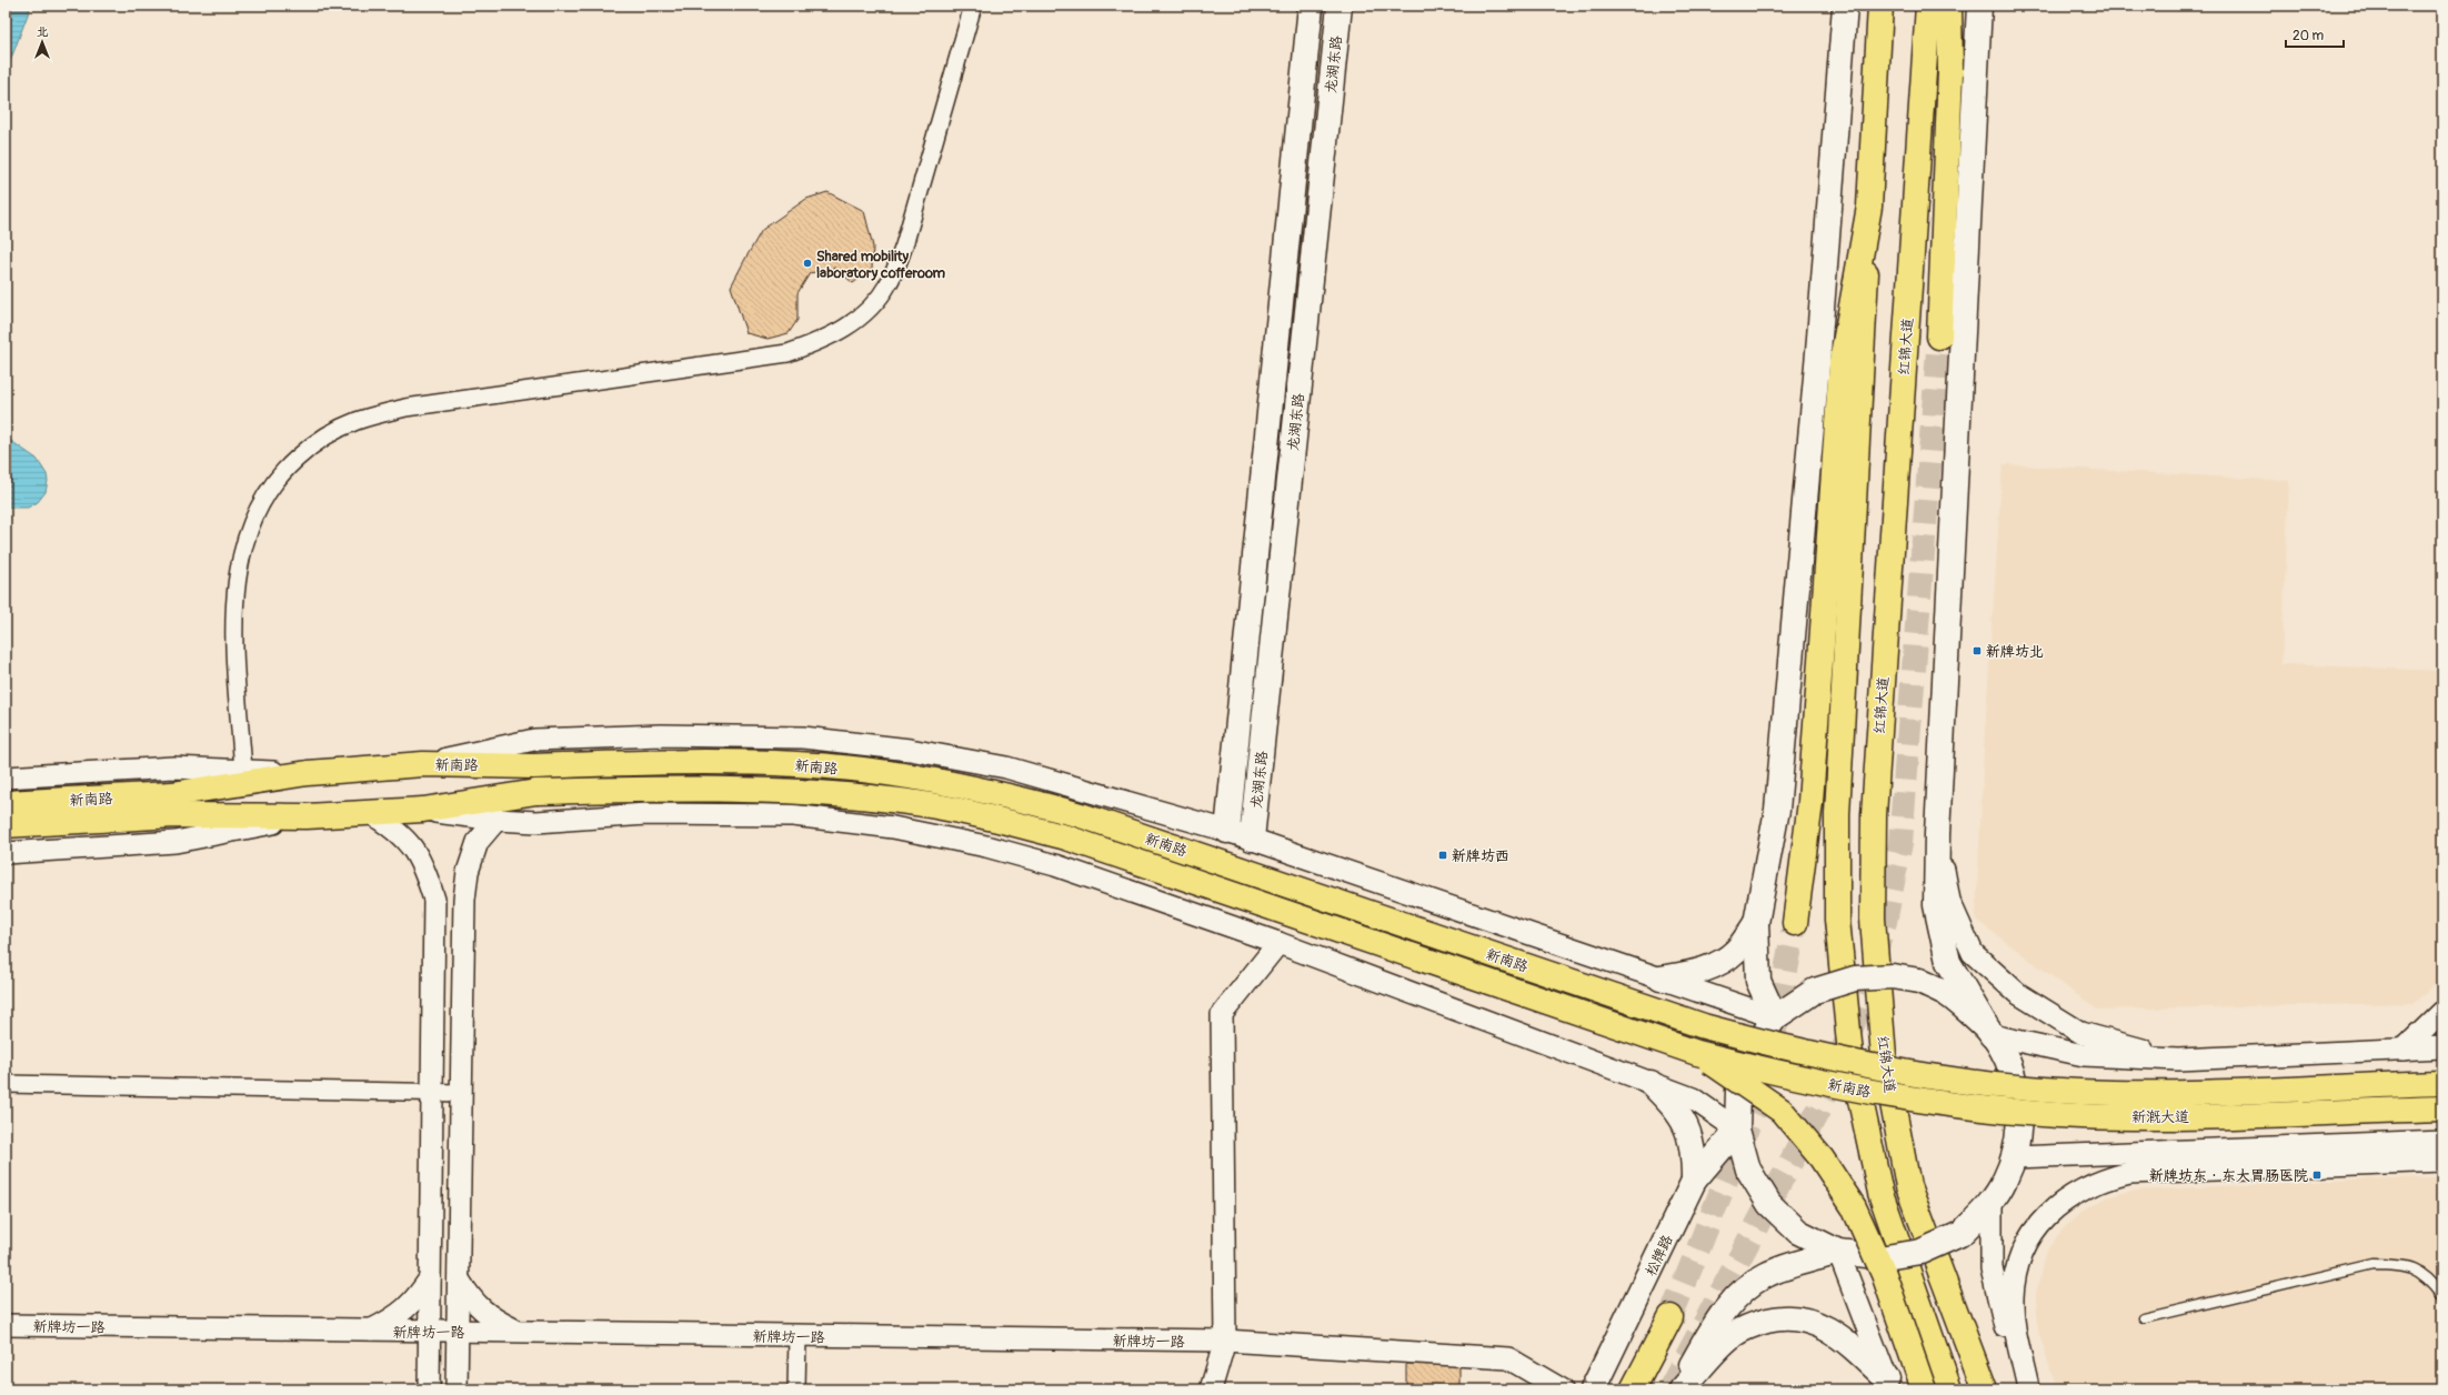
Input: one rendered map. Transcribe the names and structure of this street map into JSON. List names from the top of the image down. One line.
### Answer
{"streets":{"main road":["龙湖东路","红锦大道","新南路","新溉大道","松牌路"],"street":["新牌坊一路"]},"crossings":[["龙湖东路","新南路"],["新南路","新溉大道"],["新南路","松牌路"]],"places":{"other":["Shared mobility laboratory cofferoom"],"transit":["新牌坊北","新牌坊西","新牌坊东‧东大胃肠医院"]},"scale_bar":"20 m","north":"top"}
